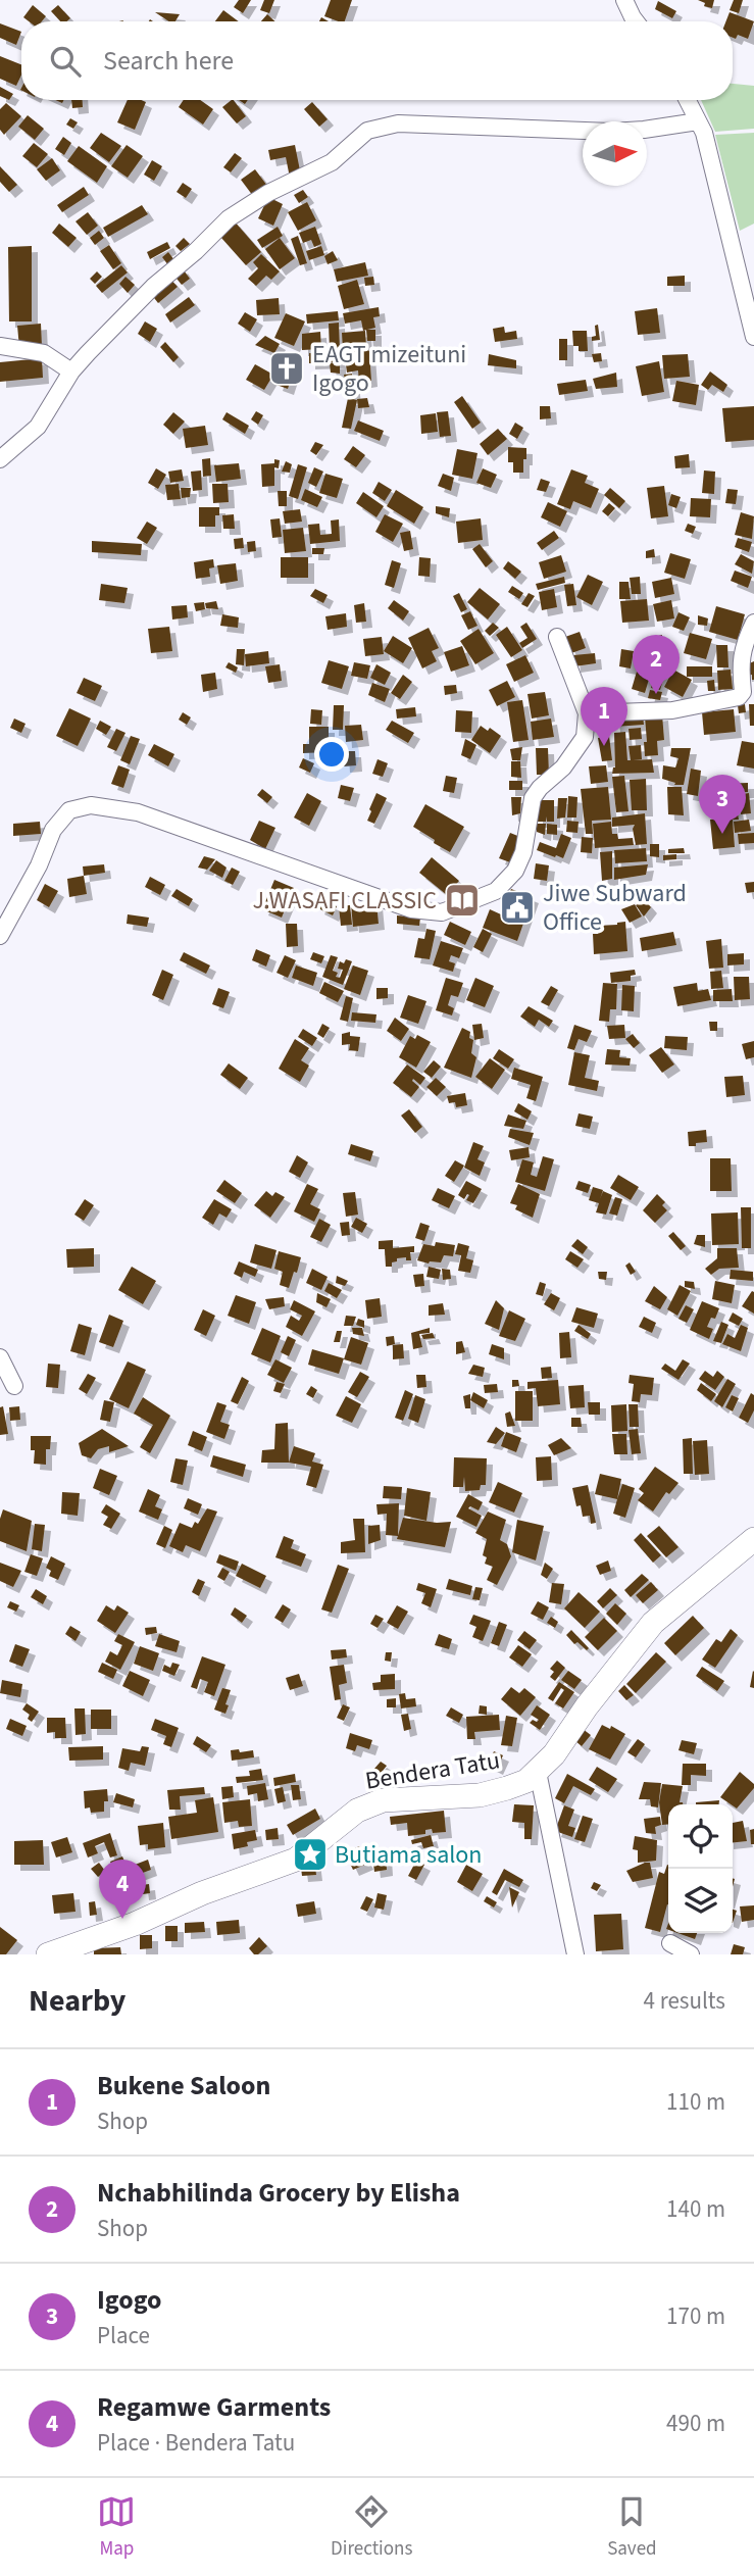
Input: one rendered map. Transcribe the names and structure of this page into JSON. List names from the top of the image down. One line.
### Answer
{"streets":{"main road":["Bendera Tatu"]},"places":{"church":["EAGT mizeituni Igogo"],"library":["J.WASAFI CLASSIC"],"public building":["Jiwe Subward Office"],"place":["Butiama salon"]},"north":"right","page":{"search":"Search here","pins":["2","1","3","4"],"heading":["Nearby","4 results"],"list":[{"mark":"1","name":"Bukene Saloon","note":"Shop","value":"110 m"},{"mark":"2","name":"Nchabhilinda Grocery by Elisha","note":"Shop","value":"140 m"},{"mark":"3","name":"Igogo","note":"Place","value":"170 m"},{"mark":"4","name":"Regamwe Garments","note":"Place · Bendera Tatu","value":"490 m"}],"nav":["Map","Directions","Saved"]}}
